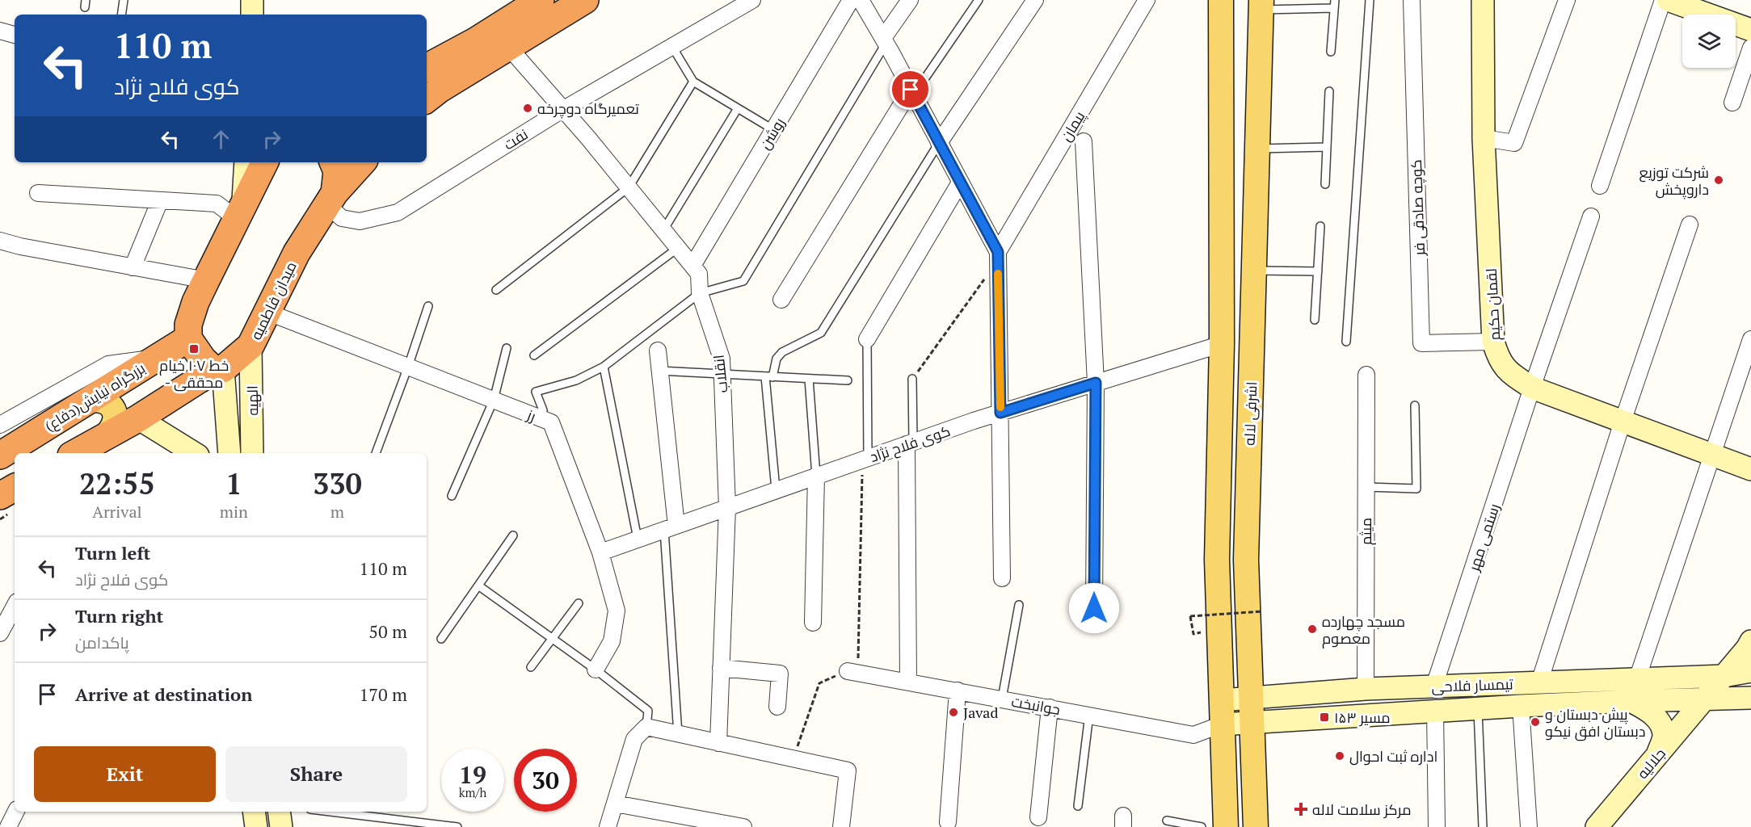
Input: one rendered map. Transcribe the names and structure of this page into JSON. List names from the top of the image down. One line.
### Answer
{"streets":{"highway":["میدان فاطمیه","بزرگراه نیایش(دفاع)"],"main road":["لقمان حکیم","الهیه","اشرفی لاله","تیمسار فلاحی","جلالیه"],"street":["پیمان","روشن","نفت","کوچه صادقی فر","انقلاب","رز","کوی فلاح نژاد","میثم","رستمی مهر","جوانبخت"]},"crossings":[["روشن","انقلاب"],["نفت","میدان فاطمیه"],["نفت","انقلاب"],["کوچه صادقی فر","لقمان حکیم"],["میدان فاطمیه","الهیه"],["میدان فاطمیه","رز"],["لقمان حکیم","رستمی مهر"],["انقلاب","کوی فلاح نژاد"],["اشرفی لاله","کوی فلاح نژاد"],["اشرفی لاله","تیمسار فلاحی"],["اشرفی لاله","جوانبخت"],["رز","کوی فلاح نژاد"],["میثم","تیمسار فلاحی"],["رستمی مهر","تیمسار فلاحی"],["تیمسار فلاحی","جوانبخت"],["تیمسار فلاحی","جلالیه"]],"places":{"other":["تعمیرگاه دوچرخه","شرکت توزیع داروپخش","مسجد چهارده معصوم","Javad","پیش دبستان و دبستان افق نیکو","اداره ثبت احوال"],"transit":["خط ۱۰۷ خیام - محققی","مسیر ۱۵۳"],"health":["مرکز سلامت لاله"]},"page":{"turn":["110 m","کوی فلاح نژاد"],"eta":["22:55","Arrival","1","min","330","m"],"list":[{"name":"Turn left","note":"کوی فلاح نژاد","value":"110 m"},{"name":"Turn right","note":"پاکدامن","value":"50 m"},{"name":"Arrive at destination","value":"170 m"}],"buttons":["Exit","Share"],"speed":"19 km/h","limit":"30"}}
